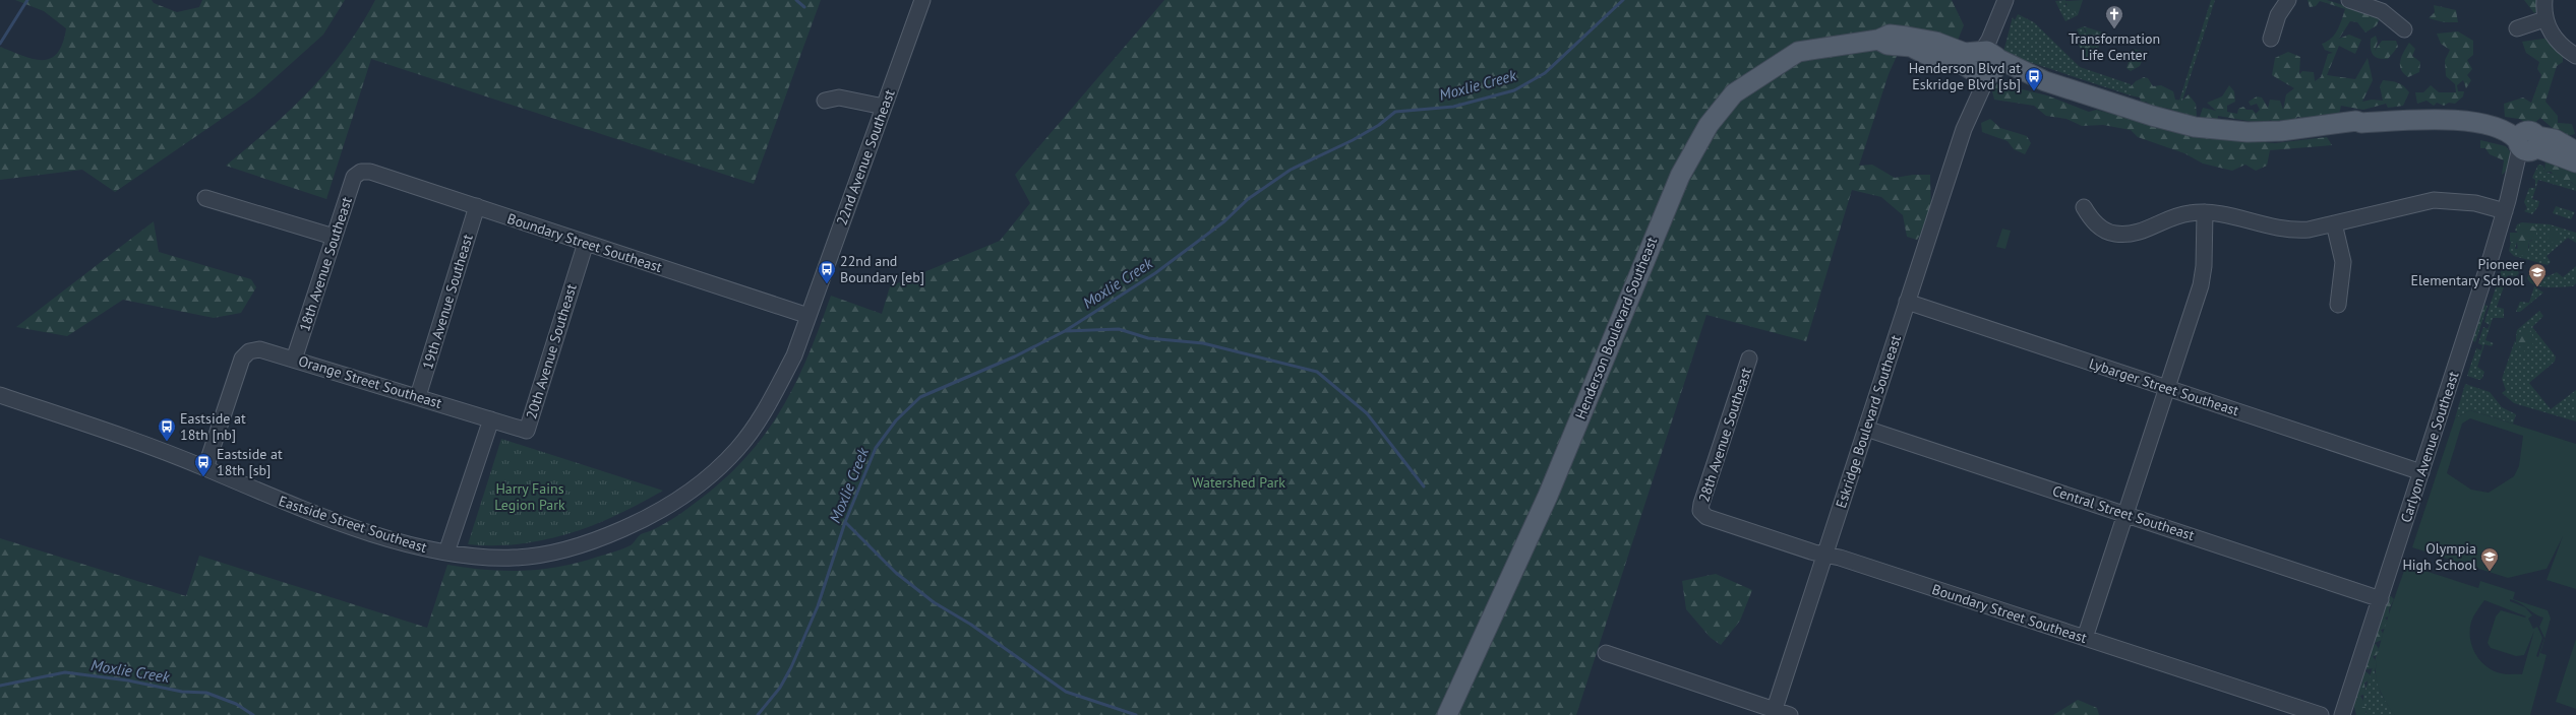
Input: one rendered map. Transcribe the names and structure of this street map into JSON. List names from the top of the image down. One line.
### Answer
{"streets":{"main road":["Henderson Boulevard Southeast"],"street":["22nd Avenue Southeast","Boundary Street Southeast","18th Avenue Southeast","19th Avenue Southeast","20th Avenue Southeast","Orange Street Southeast","Lybarger Street Southeast","Eskridge Boulevard Southeast","28th Avenue Southeast","Carlyon Avenue Southeast","Central Street Southeast","Eastside Street Southeast"]},"crossings":[["22nd Avenue Southeast","Boundary Street Southeast"],["22nd Avenue Southeast","Eastside Street Southeast"],["Boundary Street Southeast","18th Avenue Southeast"],["Boundary Street Southeast","19th Avenue Southeast"],["Boundary Street Southeast","20th Avenue Southeast"],["Boundary Street Southeast","Eskridge Boulevard Southeast"],["Boundary Street Southeast","28th Avenue Southeast"],["Boundary Street Southeast","Eastside Street Southeast"],["18th Avenue Southeast","Orange Street Southeast"],["19th Avenue Southeast","Orange Street Southeast"],["Henderson Boulevard Southeast","Eskridge Boulevard Southeast"],["Henderson Boulevard Southeast","Carlyon Avenue Southeast"],["20th Avenue Southeast","Orange Street Southeast"],["Orange Street Southeast","Eastside Street Southeast"],["Lybarger Street Southeast","Eskridge Boulevard Southeast"],["Lybarger Street Southeast","Carlyon Avenue Southeast"],["Eskridge Boulevard Southeast","Central Street Southeast"],["Carlyon Avenue Southeast","Central Street Southeast"]],"water":["Moxlie Creek"],"parks":["Watershed Park","Harry Fains Legion Park"],"places":{"church":["Transformation Life Center"],"bus stop":["Henderson Blvd at Eskridge Blvd [sb]","22nd and Boundary [eb]","Eastside at 18th [nb]","Eastside at 18th [sb]"],"school or university":["Pioneer Elementary School","Olympia High School"]}}
